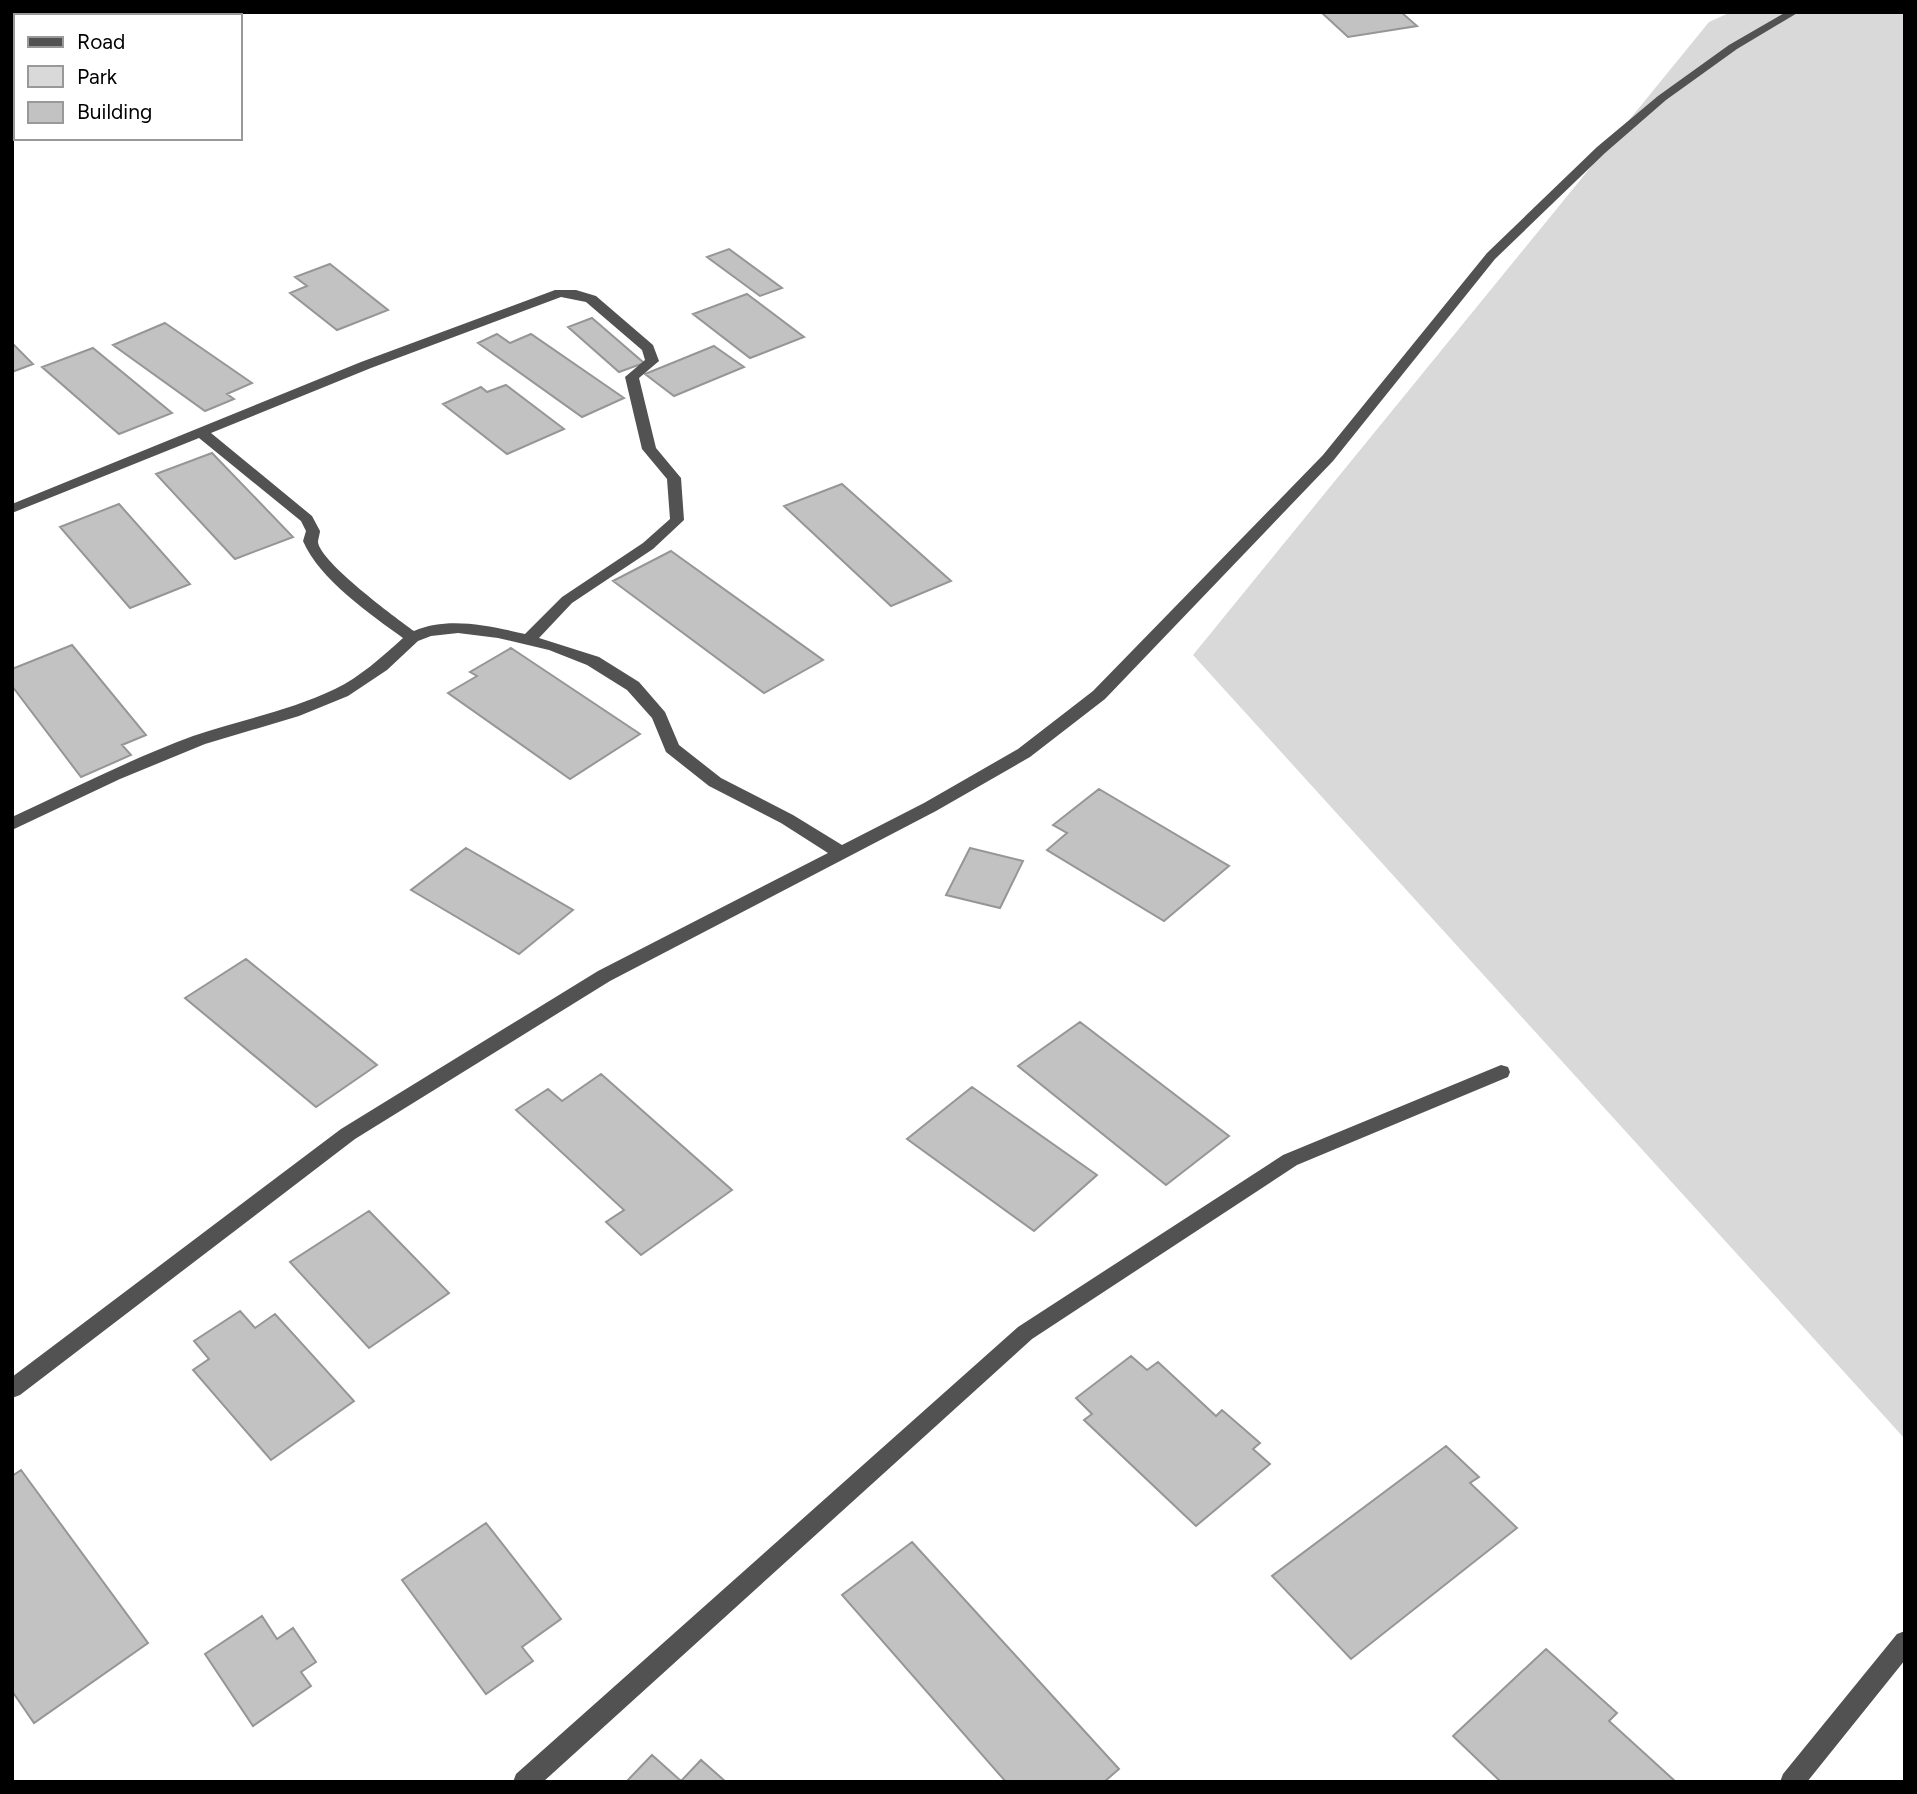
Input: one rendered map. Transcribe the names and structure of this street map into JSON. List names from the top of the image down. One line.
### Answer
{"legend":["Road","Park","Building"]}
